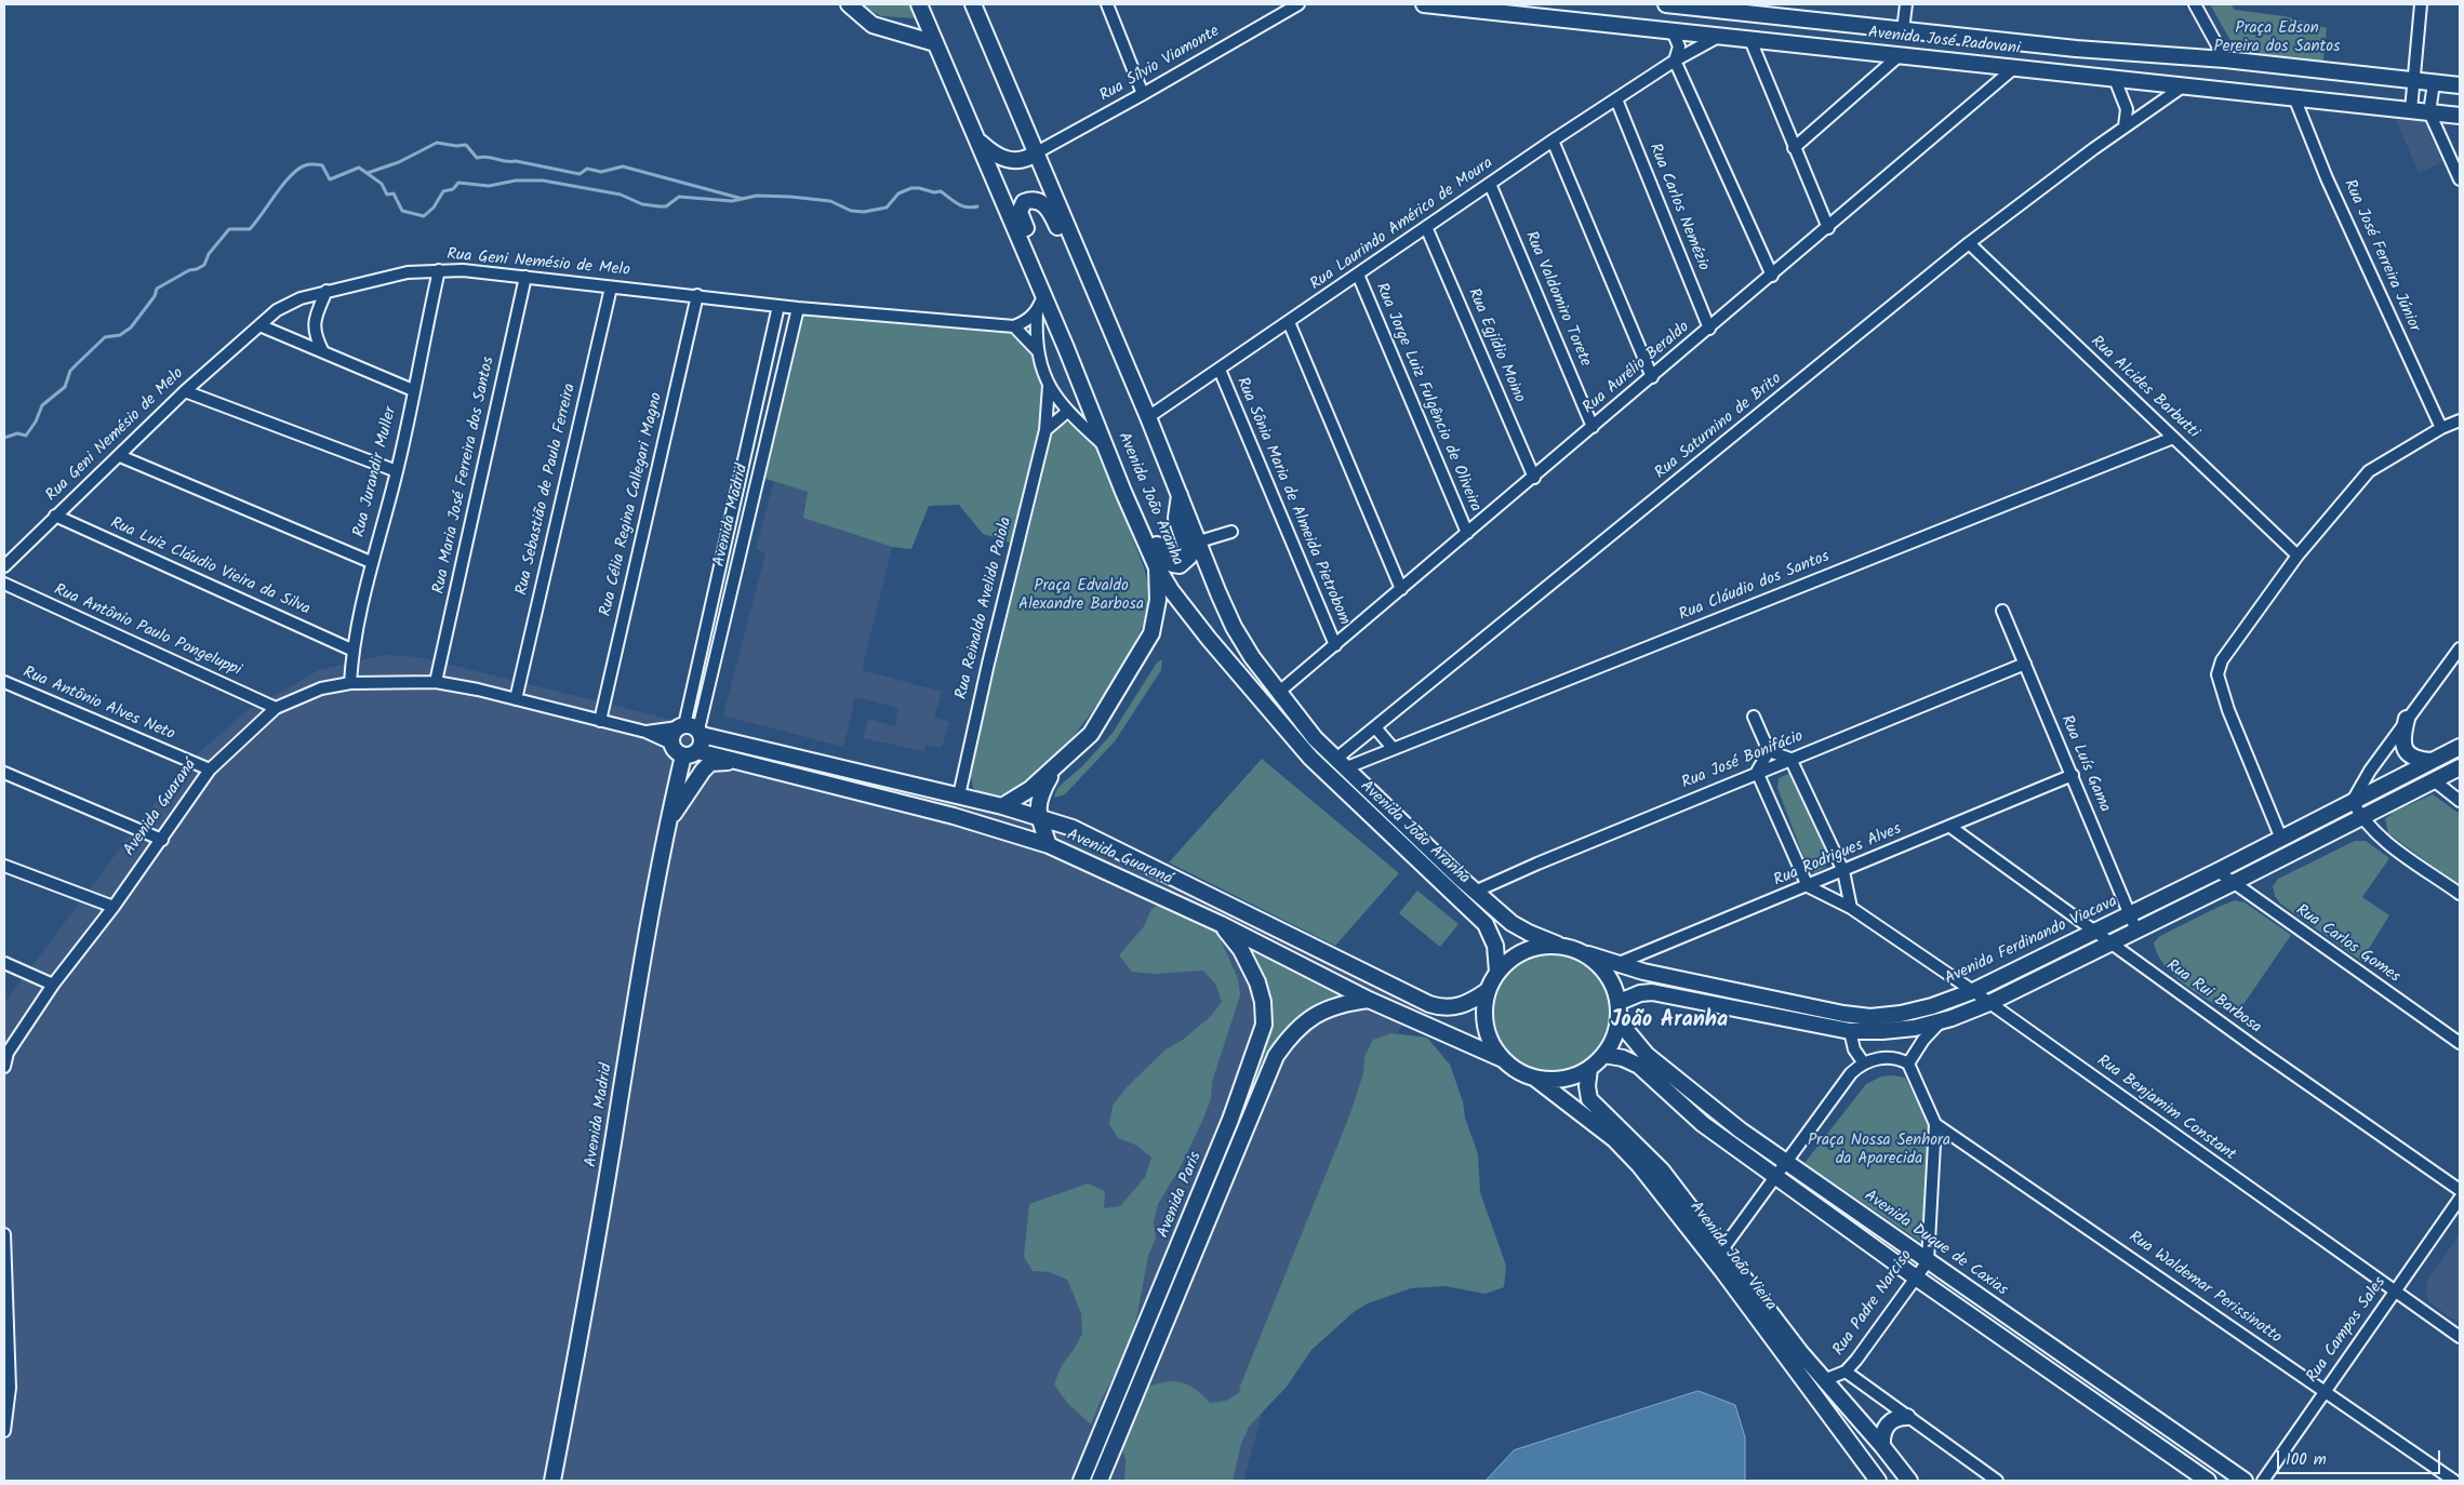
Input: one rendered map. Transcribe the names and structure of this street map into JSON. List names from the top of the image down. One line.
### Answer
{"streets":{"street":["Avenida José Padovani","Rua Sílvio Viamonte","Rua Carlos Nemézio","Rua Laurindo Américo de Moura","Rua José Ferreira Júnior","Rua Geni Nemésio de Melo","Rua Valdomiro Torete","Rua Egjídio Moino","Rua Aurélio Beraldo","Rua Alcides Barbutti","Rua Jorge Luiz Fulgêncio de Oliveira","Rua Saturnino de Brito","Rua Jurandir Muller","Rua Maria José Ferreira dos Santos","Rua Sebastião de Paula Ferreira","Avenida João Aranha","Rua Sônia Maria de Almeida Pietrobom","Rua Célia Regina Callegari Magno","Avenida Madrid","Rua Luiz Cláudio Vieira da Silva","Rua Cláudio dos Santos","Rua Reinaldo Avelido Paiola","Rua Antônio Paulo Pongeluppi","Rua Antônio Alves Neto","Rua José Bonifácio","Rua Luís Gama","Avenida Guaraná","Rua Rodrigues Alves","Avenida Ferdinando Viacava","Rua Carlos Gomes","Rua Rui Barbosa","Rua Benjamim Constant","Avenida Paris","Avenida Duque de Caxias","Avenida João Vieira","Rua Waldemar Perissinotto","Rua Padre Narciso","Rua Campos Sales"]},"crossings":[["Avenida José Padovani","Rua Laurindo Américo de Moura"],["Avenida José Padovani","Rua José Ferreira Júnior"],["Avenida José Padovani","Rua Aurélio Beraldo"],["Avenida José Padovani","Rua Saturnino de Brito"],["Rua Sílvio Viamonte","Avenida João Aranha"],["Rua Carlos Nemézio","Rua Laurindo Américo de Moura"],["Rua Carlos Nemézio","Rua Aurélio Beraldo"],["Rua Laurindo Américo de Moura","Rua Valdomiro Torete"],["Rua Laurindo Américo de Moura","Rua Egjídio Moino"],["Rua Laurindo Américo de Moura","Rua Jorge Luiz Fulgêncio de Oliveira"],["Rua Laurindo Américo de Moura","Avenida João Aranha"],["Rua Laurindo Américo de Moura","Rua Sônia Maria de Almeida Pietrobom"],["Rua Geni Nemésio de Melo","Rua Jurandir Muller"],["Rua Geni Nemésio de Melo","Rua Maria José Ferreira dos Santos"],["Rua Geni Nemésio de Melo","Rua Sebastião de Paula Ferreira"],["Rua Geni Nemésio de Melo","Rua Célia Regina Callegari Magno"],["Rua Geni Nemésio de Melo","Avenida Madrid"],["Rua Geni Nemésio de Melo","Rua Luiz Cláudio Vieira da Silva"],["Rua Valdomiro Torete","Rua Aurélio Beraldo"],["Rua Egjídio Moino","Rua Aurélio Beraldo"],["Rua Aurélio Beraldo","Rua Jorge Luiz Fulgêncio de Oliveira"],["Rua Aurélio Beraldo","Avenida João Aranha"],["Rua Aurélio Beraldo","Rua Sônia Maria de Almeida Pietrobom"],["Rua Alcides Barbutti","Rua Saturnino de Brito"],["Rua Alcides Barbutti","Rua Cláudio dos Santos"],["Rua Saturnino de Brito","Avenida João Aranha"],["Rua Saturnino de Brito","Rua Cláudio dos Santos"],["Rua Jurandir Muller","Rua Luiz Cláudio Vieira da Silva"],["Rua Jurandir Muller","Avenida Guaraná"],["Rua Maria José Ferreira dos Santos","Avenida Guaraná"],["Rua Sebastião de Paula Ferreira","Avenida Guaraná"],["Avenida João Aranha","Rua Cláudio dos Santos"],["Avenida João Aranha","Rua José Bonifácio"],["Avenida João Aranha","Avenida Guaraná"],["Avenida João Aranha","Avenida Ferdinando Viacava"],["Avenida João Aranha","Avenida Duque de Caxias"],["Avenida João Aranha","Avenida João Vieira"],["Rua Célia Regina Callegari Magno","Avenida Guaraná"],["Avenida Madrid","Avenida Guaraná"],["Rua Reinaldo Avelido Paiola","Avenida Guaraná"],["Rua Antônio Paulo Pongeluppi","Avenida Guaraná"],["Rua Antônio Alves Neto","Avenida Guaraná"],["Rua José Bonifácio","Rua Luís Gama"],["Rua Luís Gama","Rua Rodrigues Alves"],["Rua Luís Gama","Avenida Ferdinando Viacava"],["Avenida Guaraná","Avenida Ferdinando Viacava"],["Avenida Guaraná","Avenida Paris"],["Avenida Guaraná","Avenida Duque de Caxias"],["Avenida Guaraná","Avenida João Vieira"],["Rua Rodrigues Alves","Avenida Ferdinando Viacava"],["Rua Rodrigues Alves","Rua Rui Barbosa"],["Rua Rodrigues Alves","Rua Benjamim Constant"],["Avenida Ferdinando Viacava","Rua Carlos Gomes"],["Avenida Ferdinando Viacava","Rua Rui Barbosa"],["Avenida Ferdinando Viacava","Rua Benjamim Constant"],["Avenida Ferdinando Viacava","Avenida Duque de Caxias"],["Avenida Ferdinando Viacava","Avenida João Vieira"],["Rua Benjamim Constant","Rua Campos Sales"],["Avenida Duque de Caxias","Avenida João Vieira"],["Avenida Duque de Caxias","Rua Padre Narciso"],["Avenida João Vieira","Rua Padre Narciso"],["Rua Waldemar Perissinotto","Rua Padre Narciso"],["Rua Waldemar Perissinotto","Rua Campos Sales"]],"districts":["João Aranha"],"parks":["Praça Edson Pereira dos Santos","Praça Edvaldo Alexandre Barbosa","Praça Nossa Senhora da Aparecida"],"scale_bar":"100 m"}
